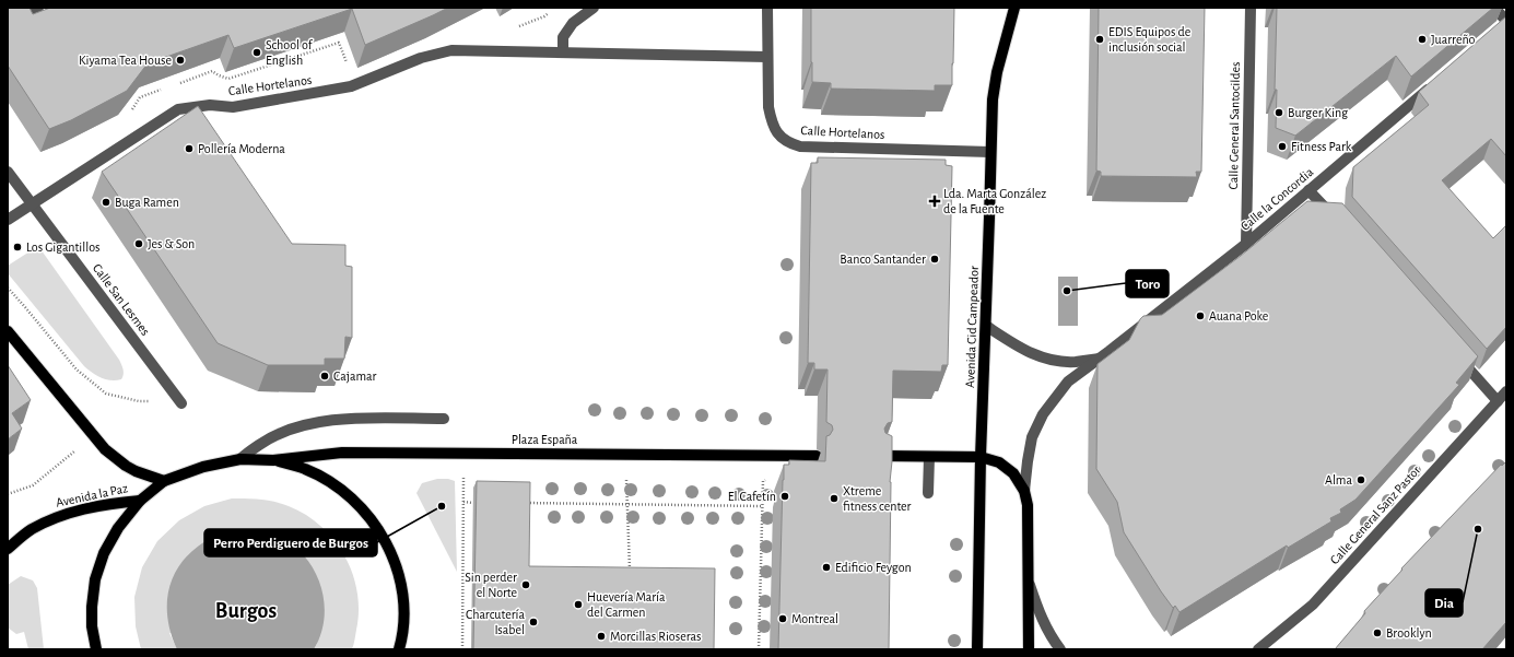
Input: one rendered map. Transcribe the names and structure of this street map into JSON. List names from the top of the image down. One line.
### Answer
{"streets":{"main road":["Avenida Cid Campeador","Plaza España","Avenida la Paz"],"street":["Calle Hortelanos","Calle General Santocildes","Calle la Concordia","Calle San Lesmes","Calle General Sanz Pastor"]},"crossings":[["Calle Hortelanos","Calle San Lesmes"],["Calle Hortelanos","Avenida Cid Campeador"],["Calle General Santocildes","Calle la Concordia"],["Calle la Concordia","Avenida Cid Campeador"],["Plaza España","Avenida la Paz"]],"districts":["Burgos"],"places":{"other":["EDIS Equipos de inclusión social","Juarreño","School of English","Kiyama Tea House","Burger King","Fitness Park","Pollería Moderna","Buga Ramen","Jes & Son","Los Gigantillos","Banco Santander","Toro","Auana Poke","Cajamar","Alma","El Cafetín","Xtreme fitness center","Perro Perdiguero de Burgos","Dia","Edificio Feygon","Sin perder el Norte","Huevería María del Carmen","Montreal","Charcutería Isabel","Brooklyn","Morcillas Rioseras"],"health":["Lda. Marta González de la Fuente"]}}
